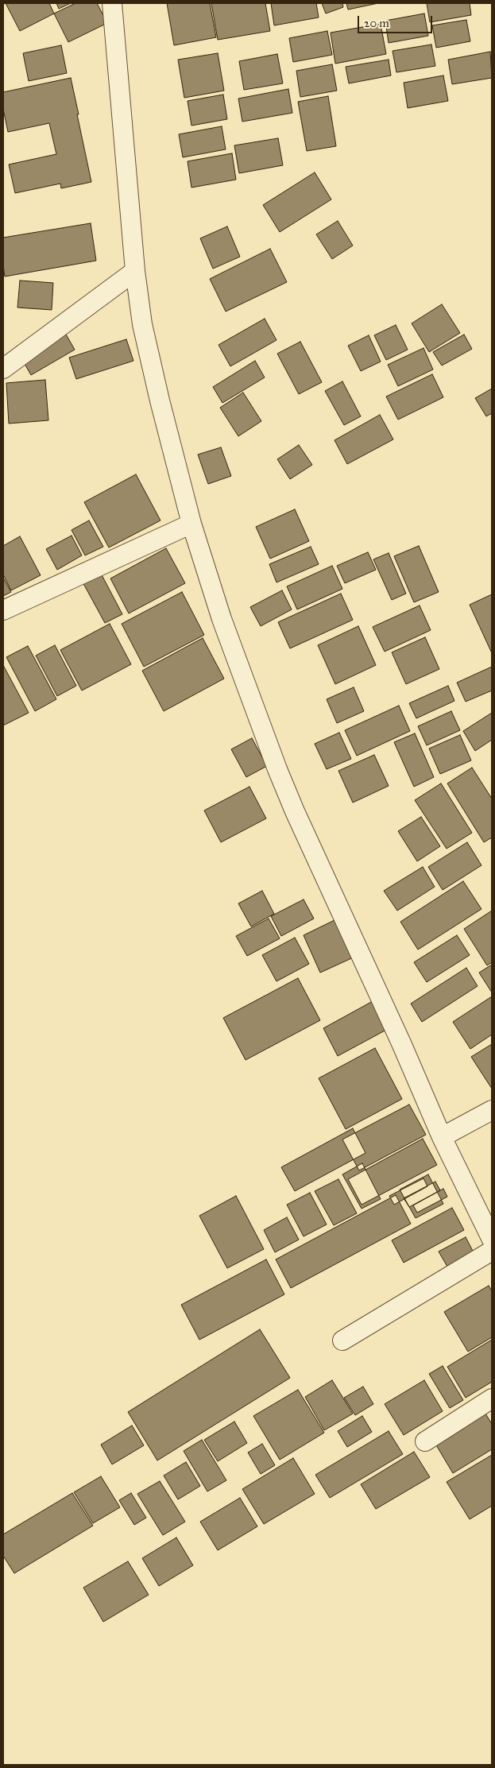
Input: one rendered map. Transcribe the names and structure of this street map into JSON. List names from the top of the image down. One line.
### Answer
{"scale_bar":"20 m"}
